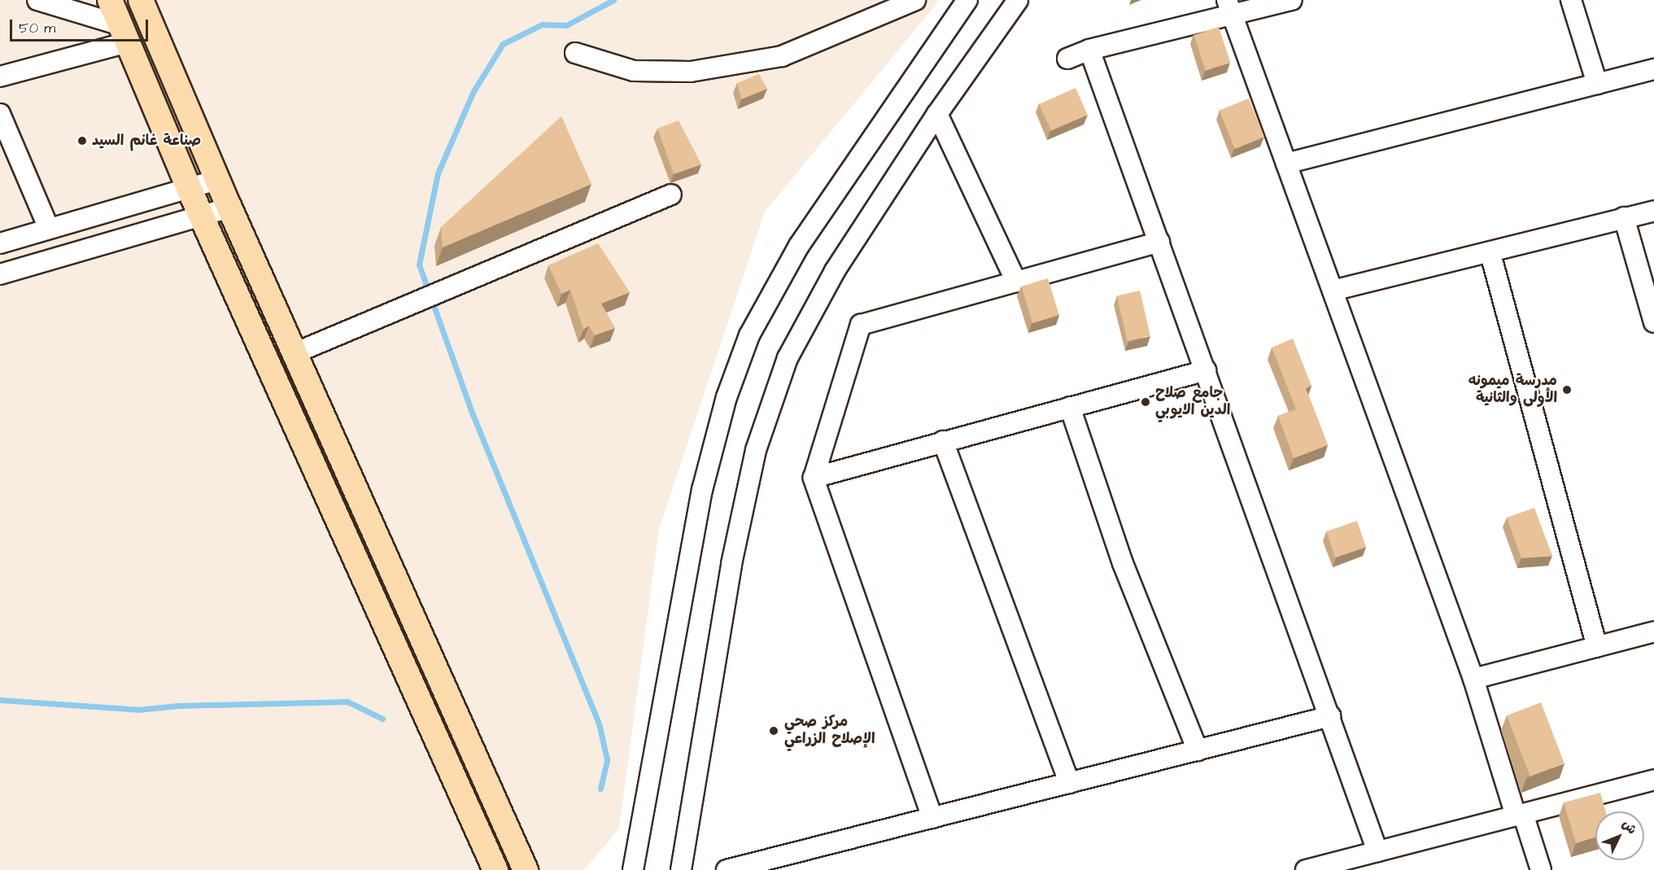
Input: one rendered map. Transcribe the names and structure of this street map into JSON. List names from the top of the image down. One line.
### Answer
{"places":["صناعة غانم السيد","مدرسة ميمونه الأولى والثانية","جامع صلاح الدين الايوبي","مركز صحي الإصلاح الزراعي"],"scale_bar":"50 m","north":"top right"}
